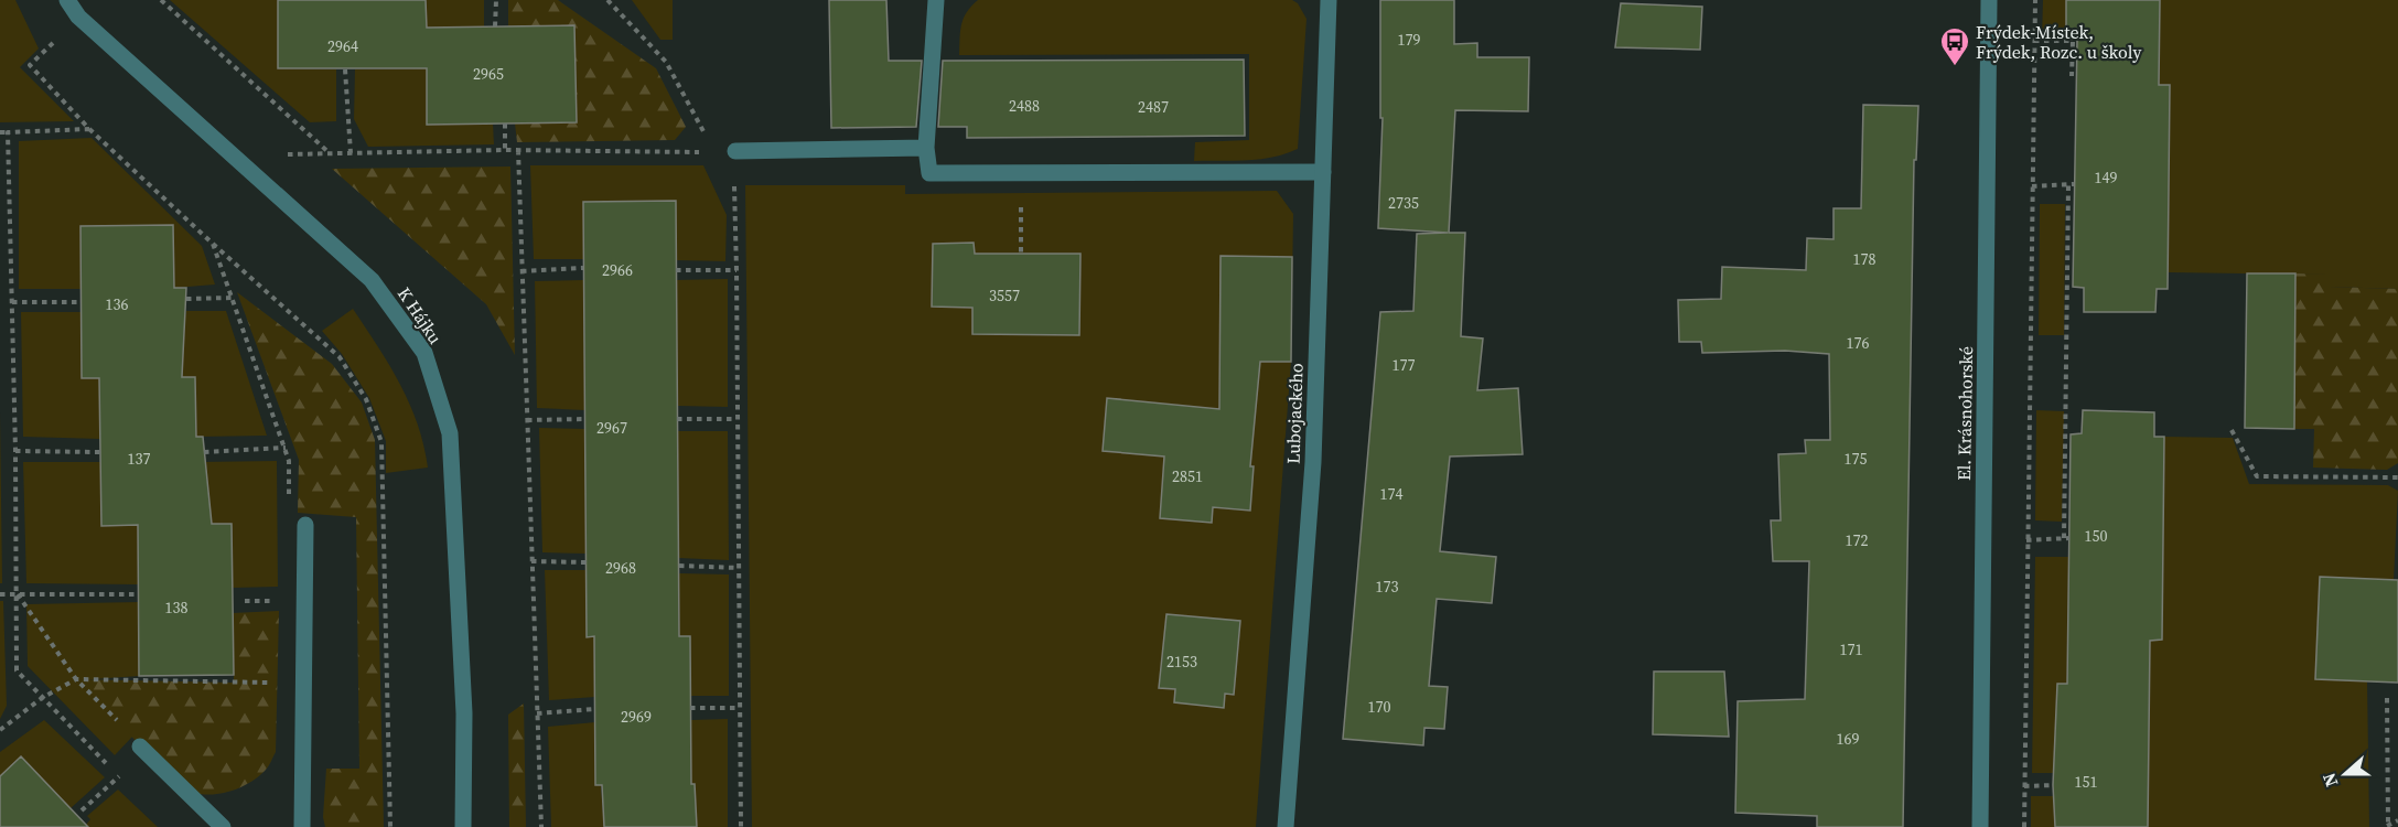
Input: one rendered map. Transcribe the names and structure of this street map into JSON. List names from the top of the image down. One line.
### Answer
{"streets":{"street":["K Hájku","Lubojackého","El. Krásnohorské"]},"places":{"bus stop":["Frýdek-Místek, Frýdek, Rozc. u školy"]},"house_numbers":["179","2964","2965","2488","2487","149","2735","178","2966","3557","136","176","177","2967","137","175","2851","174","150","172","2968","173","138","171","2153","170","2969","169","151"],"north":"left"}
